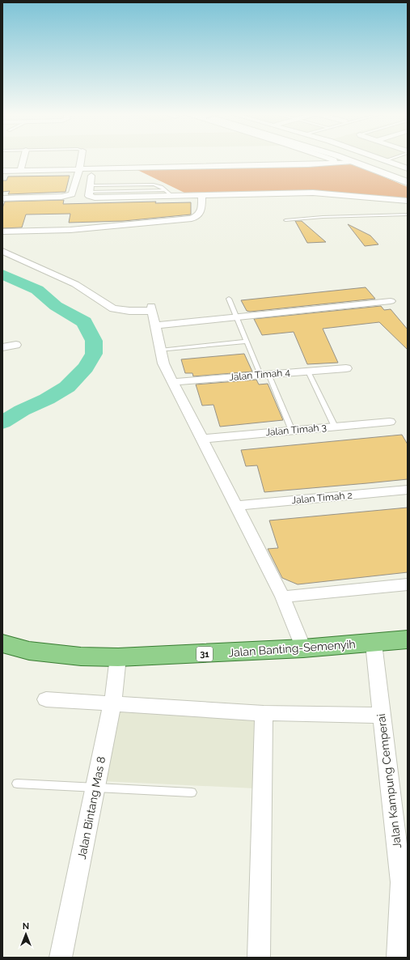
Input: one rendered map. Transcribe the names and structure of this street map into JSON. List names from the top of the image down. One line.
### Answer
{"streets":{"main road":["Jalan Banting-Semenyih","31"],"street":["Jalan Timah 4","Jalan Timah 3","Jalan Timah 2","Jalan Kampung Cemperai","Jalan Bintang Mas 8"]},"crossings":[["Jalan Banting-Semenyih","Jalan Kampung Cemperai"],["Jalan Banting-Semenyih","Jalan Bintang Mas 8"]],"north":"top"}
